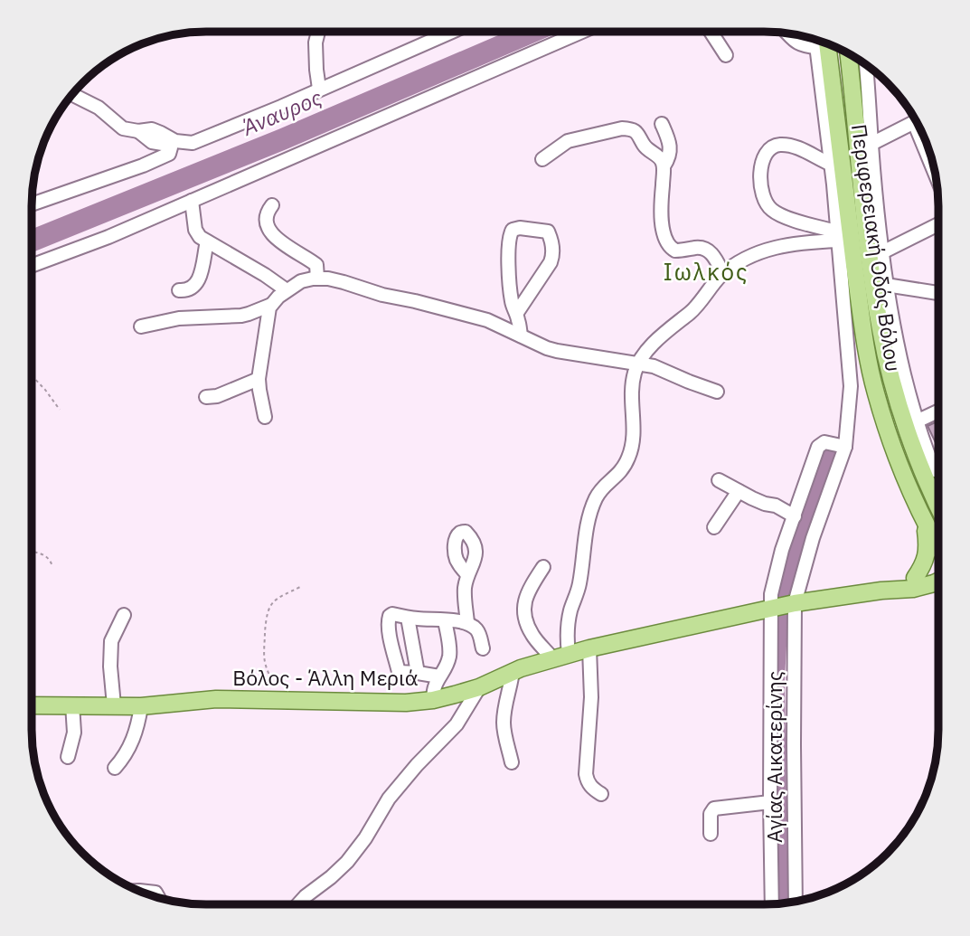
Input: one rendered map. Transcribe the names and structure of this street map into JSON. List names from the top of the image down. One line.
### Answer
{"streets":{"main road":["Περιφερειακή Οδός Βόλου","Βόλος - Άλλη Μεριά"],"street":["Αγίας Αικατερίνης"]},"crossings":[["Περιφερειακή Οδός Βόλου","Αγίας Αικατερίνης"],["Βόλος - Άλλη Μεριά","Αγίας Αικατερίνης"]],"districts":["Ιωλκός"],"water":["Άναυρος"]}
